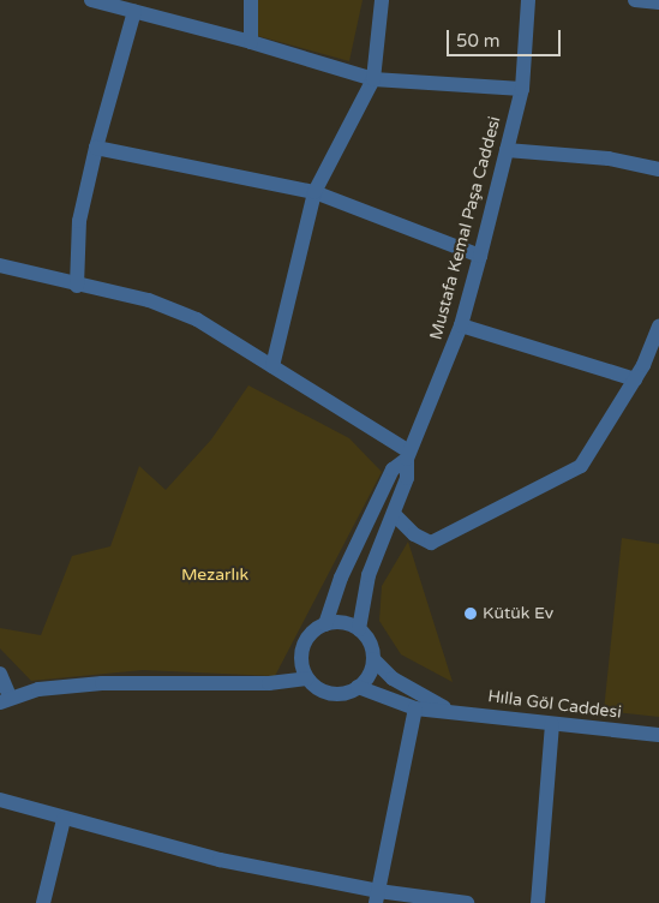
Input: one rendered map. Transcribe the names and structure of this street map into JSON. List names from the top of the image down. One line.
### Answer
{"streets":{"street":["Mustafa Kemal Paşa Caddesi","Hılla Göl Caddesi"]},"crossings":[["Mustafa Kemal Paşa Caddesi","Hılla Göl Caddesi"]],"parks":["Mezarlık"],"places":["Kütük Ev"],"scale_bar":"50 m"}
